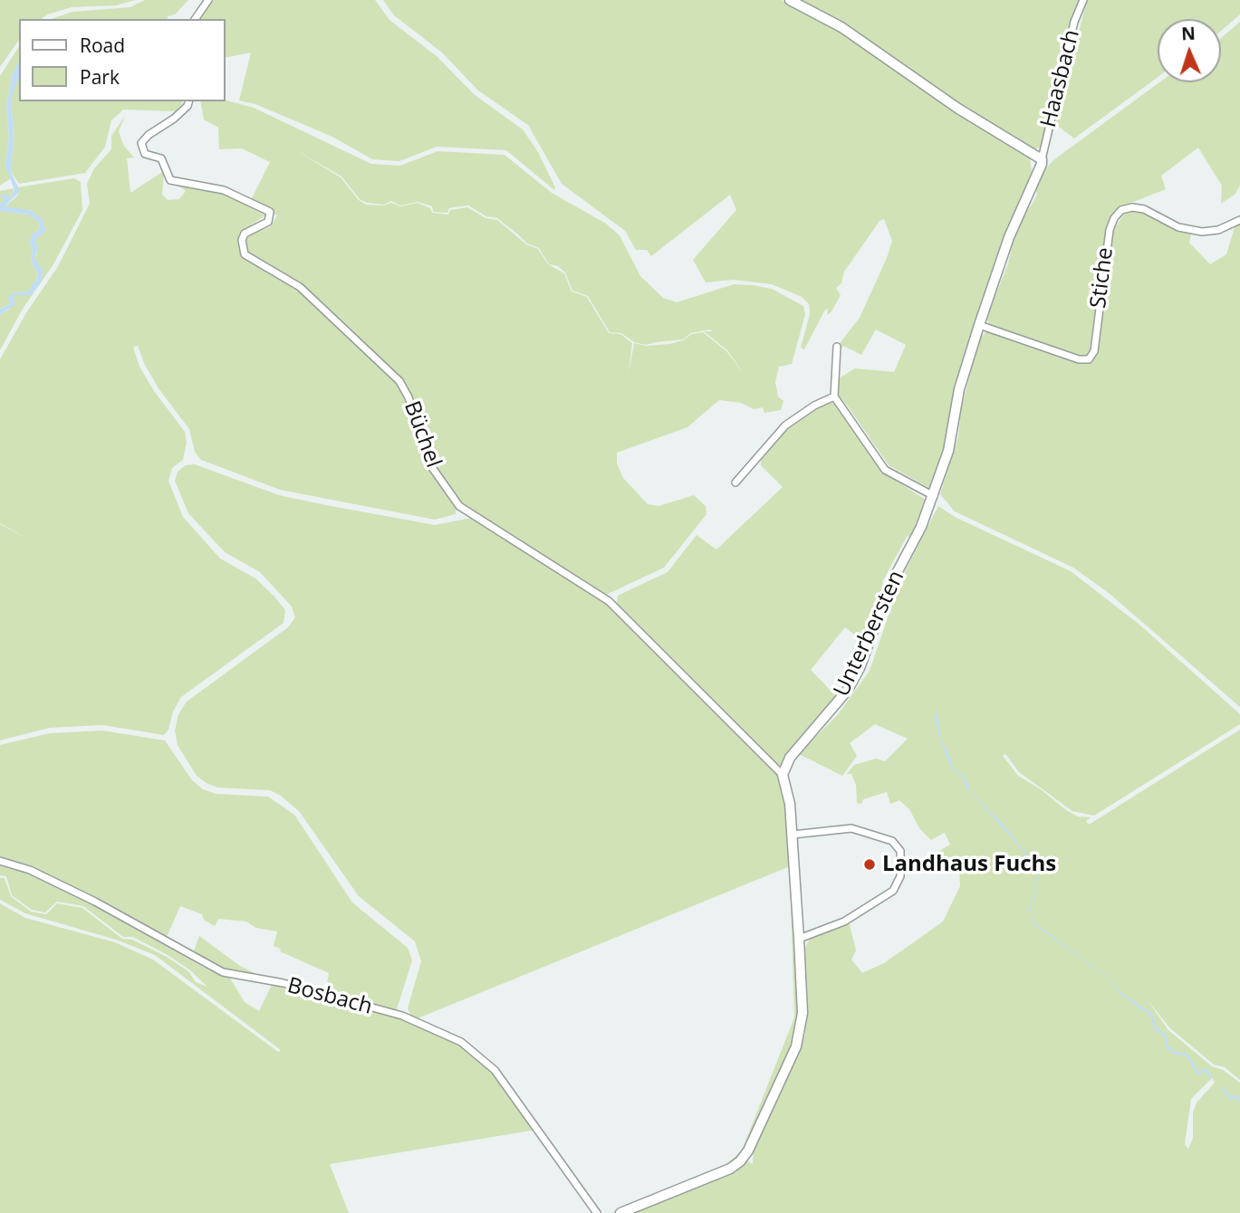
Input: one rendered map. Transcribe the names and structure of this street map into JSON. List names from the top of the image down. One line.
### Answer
{"streets":{"street":["Haasbach","Stiche","Büchel","Unterbersten","Bosbach"]},"crossings":[["Haasbach","Unterbersten"],["Stiche","Unterbersten"],["Büchel","Unterbersten"]],"places":["Landhaus Fuchs"],"legend":["Road","Park"],"north":"top"}
